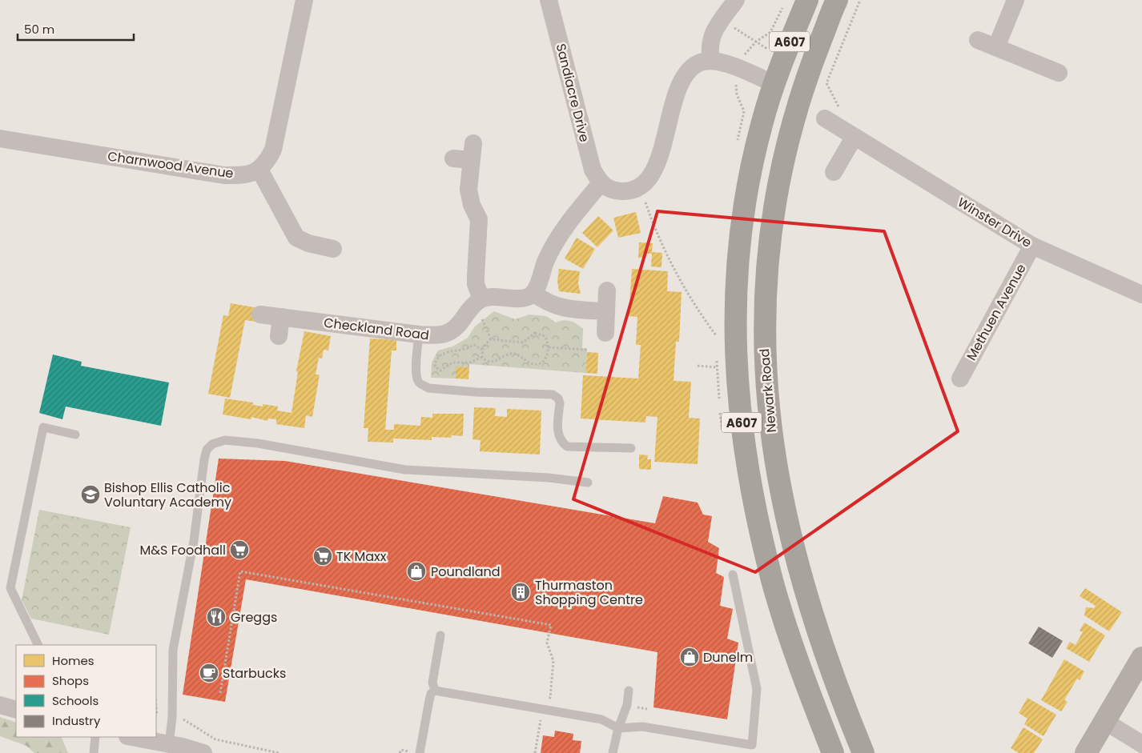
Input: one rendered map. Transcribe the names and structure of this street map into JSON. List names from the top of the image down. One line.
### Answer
{"streets":{"highway":["A607","Newark Road"],"street":["Sandiacre Drive","Charnwood Avenue","Winster Drive","Methuen Avenue","Checkland Road"]},"crossings":[["Winster Drive","Methuen Avenue"]],"places":{"school or university":["Bishop Ellis Catholic Voluntary Academy"],"supermarket":["M&S Foodhall","TK Maxx"],"shop":["Poundland","Dunelm"],"building":["Thurmaston Shopping Centre"],"restaurant":["Greggs"],"cafe":["Starbucks"]},"legend":["Homes","Shops","Schools","Industry"],"scale_bar":"50 m"}
